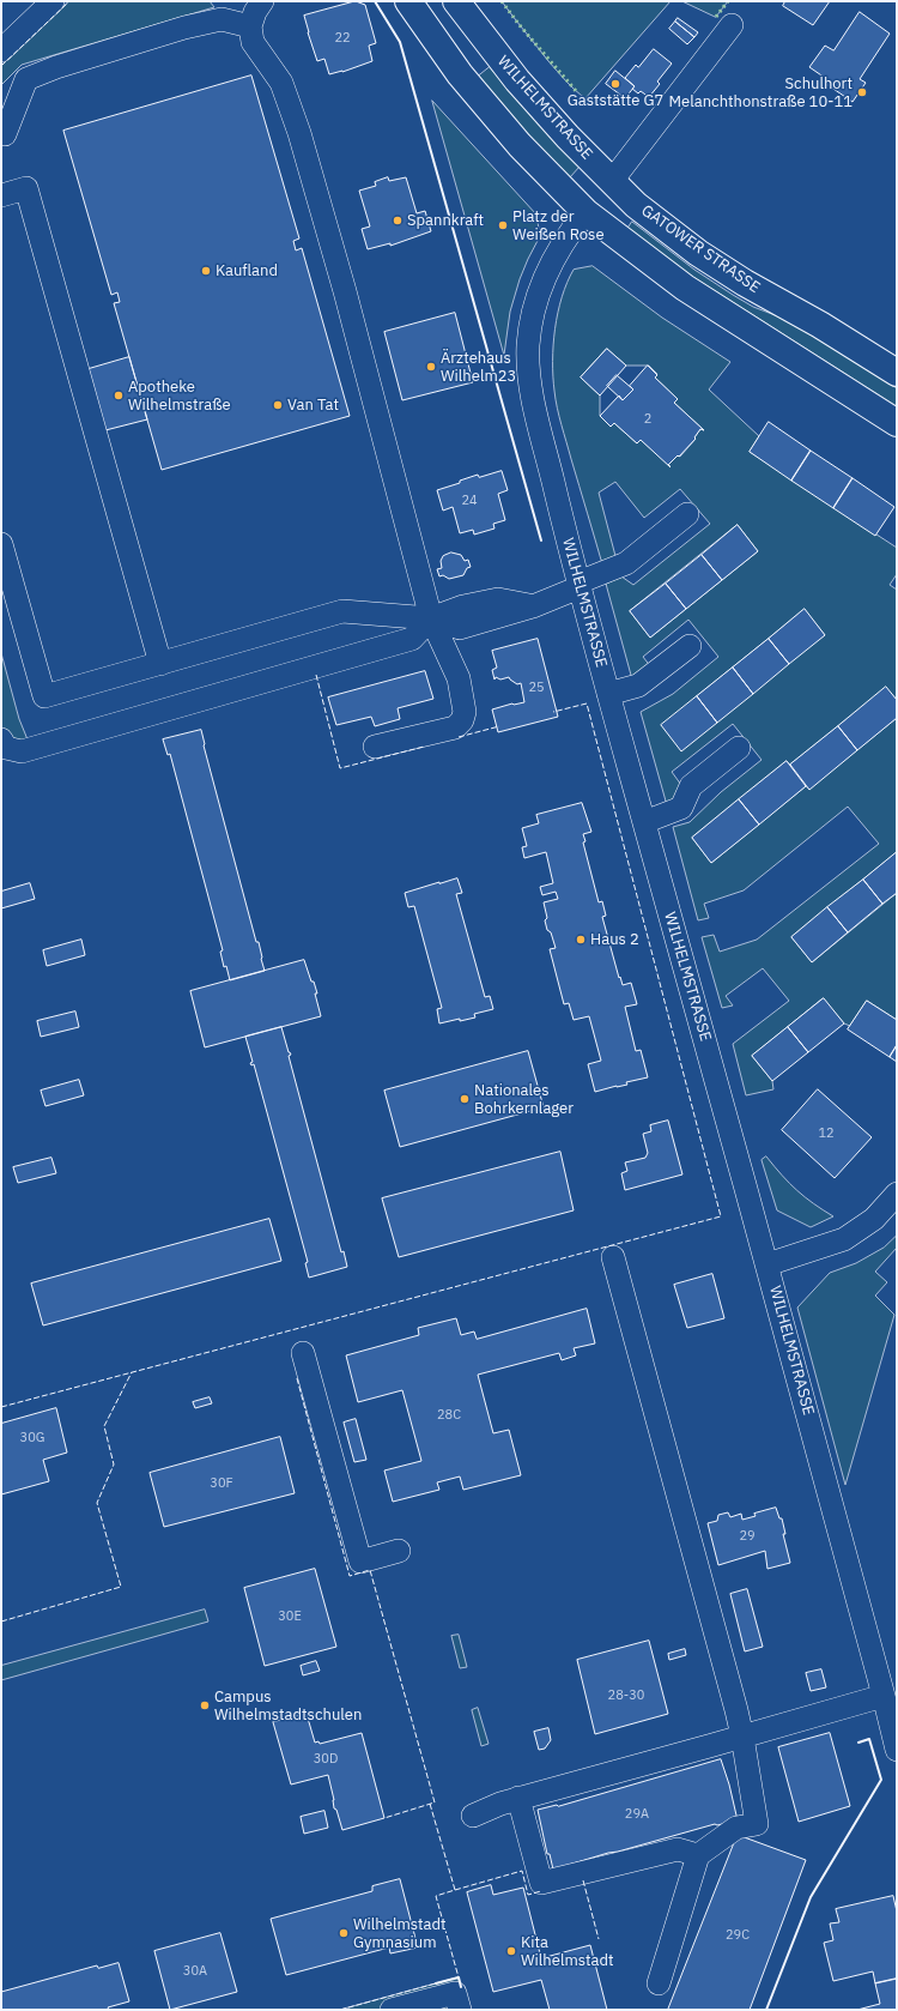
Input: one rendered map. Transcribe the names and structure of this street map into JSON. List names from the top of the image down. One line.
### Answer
{"streets":{"main road":["WILHELMSTRASSE","GATOWER STRASSE"]},"crossings":[["WILHELMSTRASSE","GATOWER STRASSE"]],"places":["Gaststätte G7","Schulhort Melanchthonstraße 10-11","Spannkraft","Platz der Weißen Rose","Kaufland","Ärztehaus Wilhelm23","Apotheke Wilhelmstraße","Van Tat","Haus 2","Nationales Bohrkernlager","Campus Wilhelmstadtschulen","Wilhelmstadt Gymnasium","Kita Wilhelmstadt"],"house_numbers":["22","2","24","25","12","28C","30G","30F","29","30E","28-30","30D","29A","29C","30A"]}
